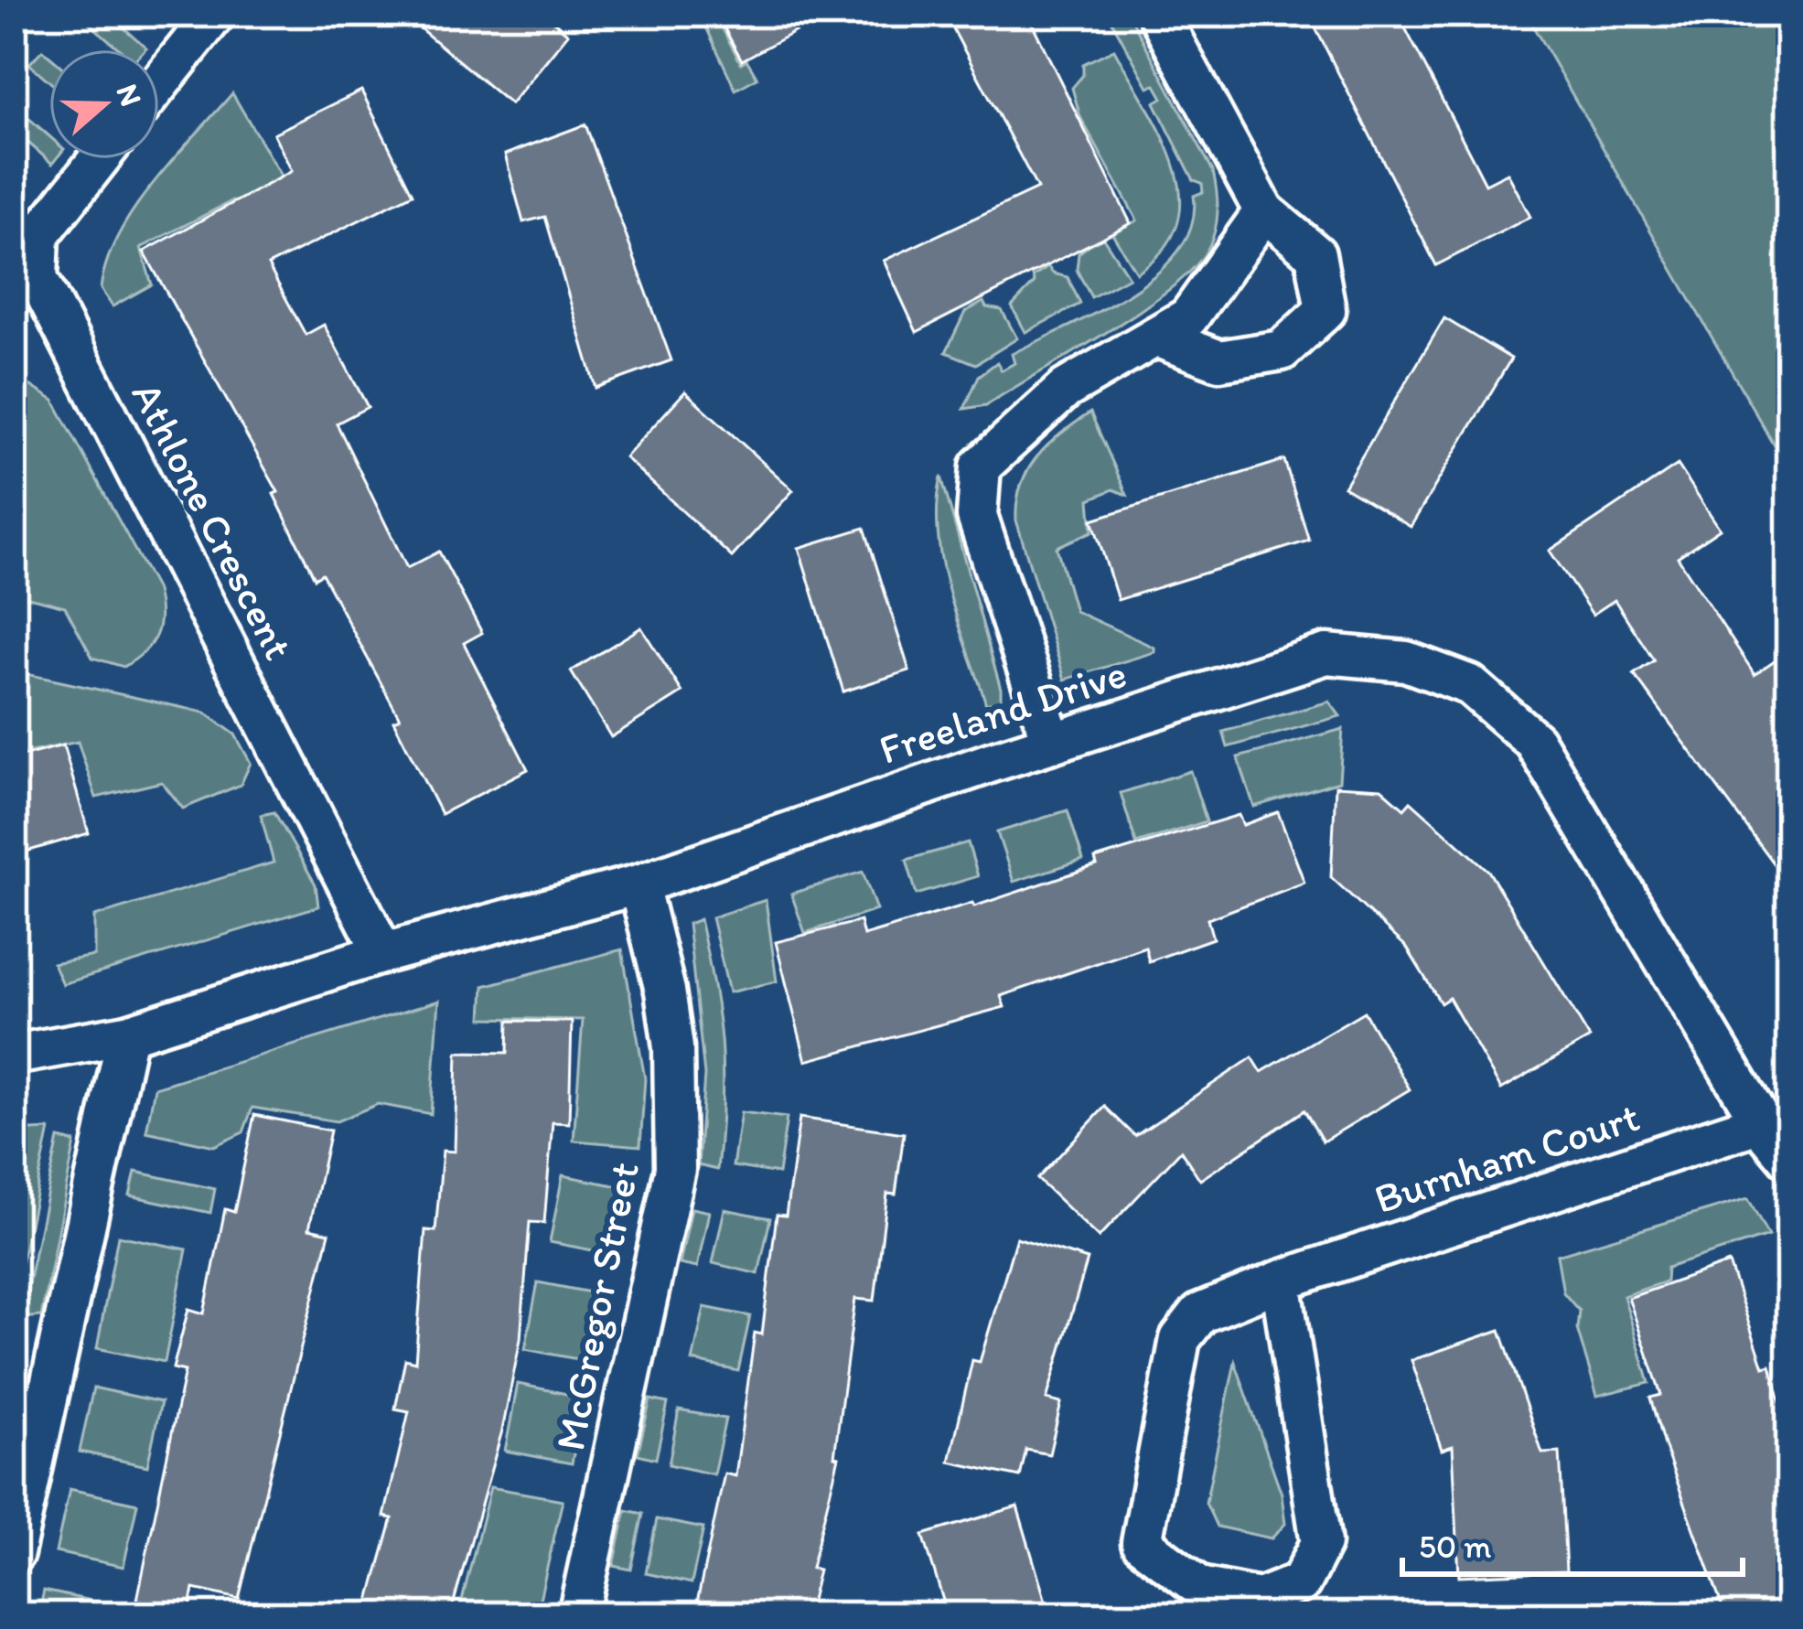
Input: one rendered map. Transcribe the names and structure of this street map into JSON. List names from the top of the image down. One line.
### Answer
{"streets":{"street":["Athlone Crescent","Freeland Drive","Burnham Court","McGregor Street"]},"crossings":[["Athlone Crescent","Freeland Drive"],["Freeland Drive","Burnham Court"],["Freeland Drive","McGregor Street"]],"scale_bar":"50 m","north":"right"}
